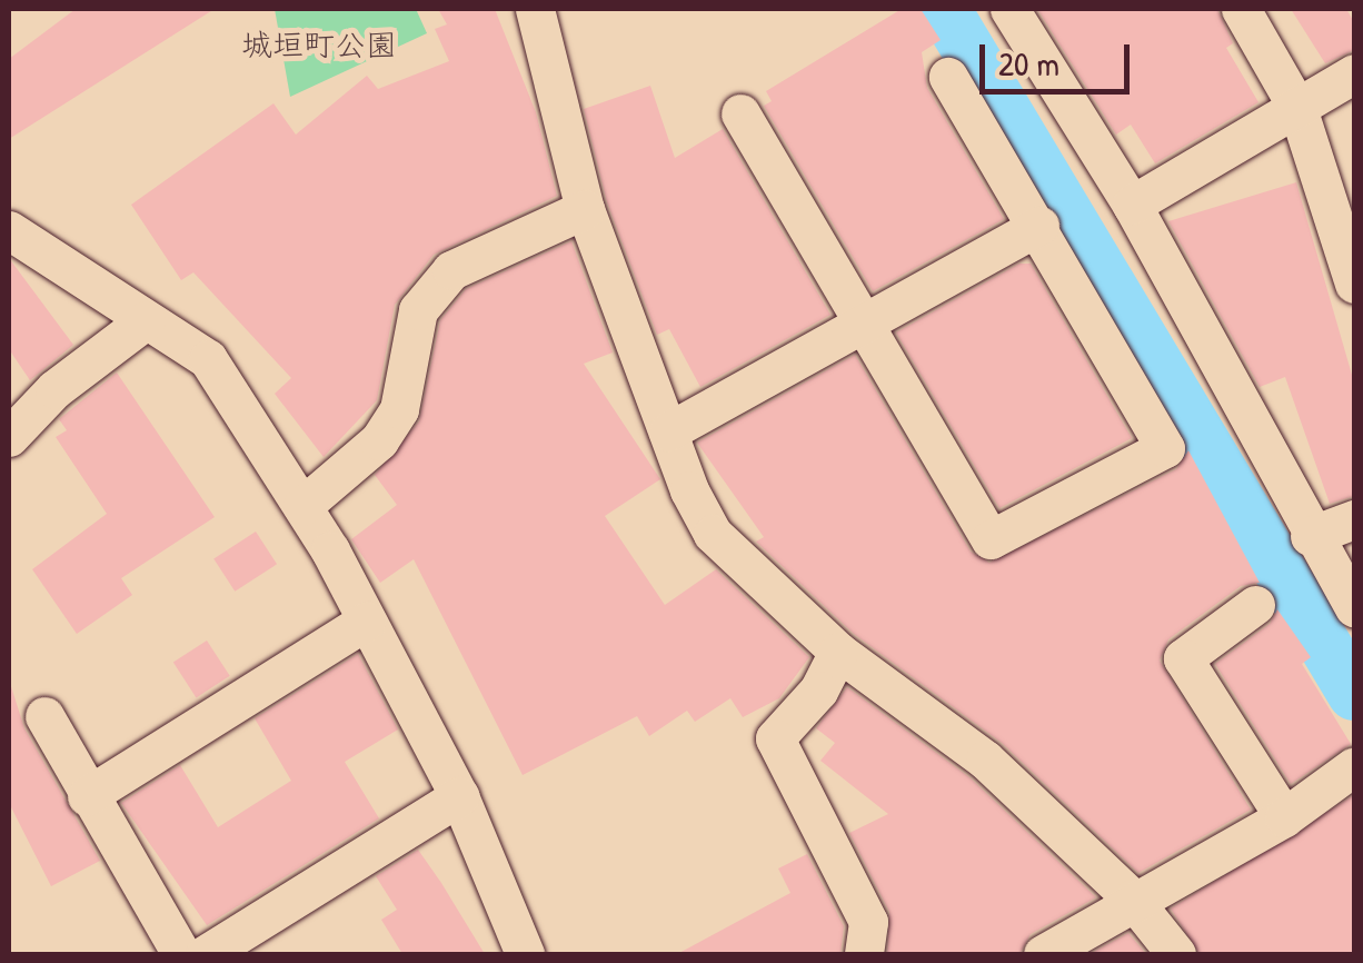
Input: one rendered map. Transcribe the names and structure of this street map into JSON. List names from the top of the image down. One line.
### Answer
{"parks":["城垣町公園"],"scale_bar":"20 m"}
